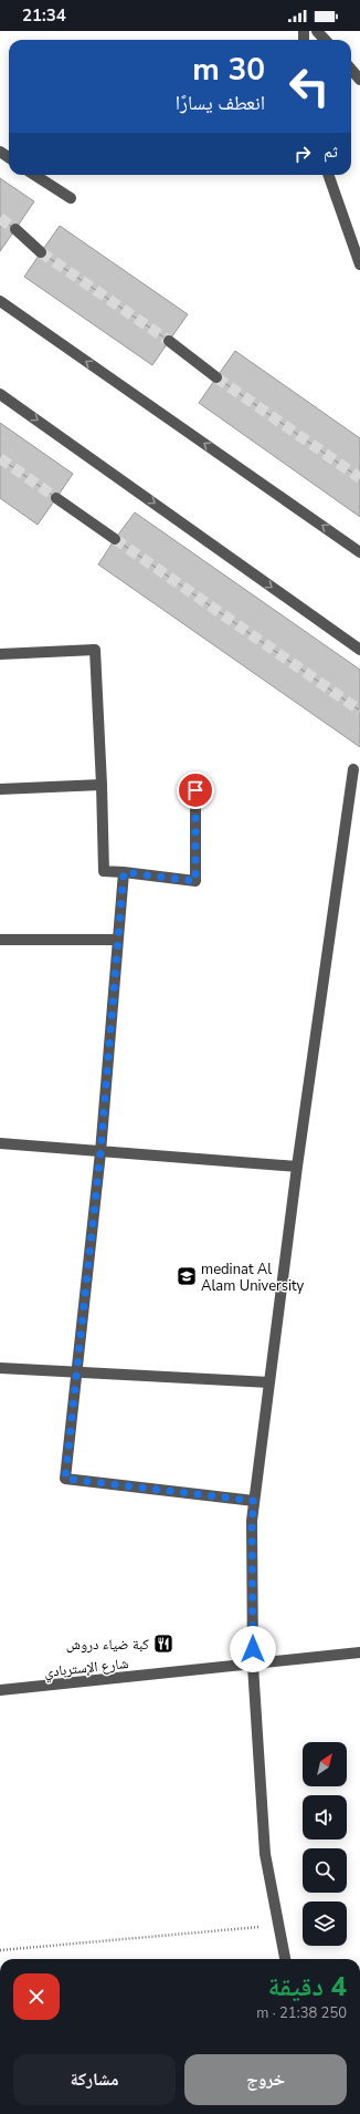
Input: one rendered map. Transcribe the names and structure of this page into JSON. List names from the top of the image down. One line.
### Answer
{"streets":{"street":["شارع الإستربادي"]},"places":{"school or university":["medinat Al Alam University"],"restaurant":["كبة ضياء دروش"]},"north":"top right","page":{"status":"21:34","turn":["30 m","انعطف يسارًا"],"then":"ثم","heading":["4 دقيقة","250 m · 21:38"],"buttons":["خروج","مشاركة"]}}
